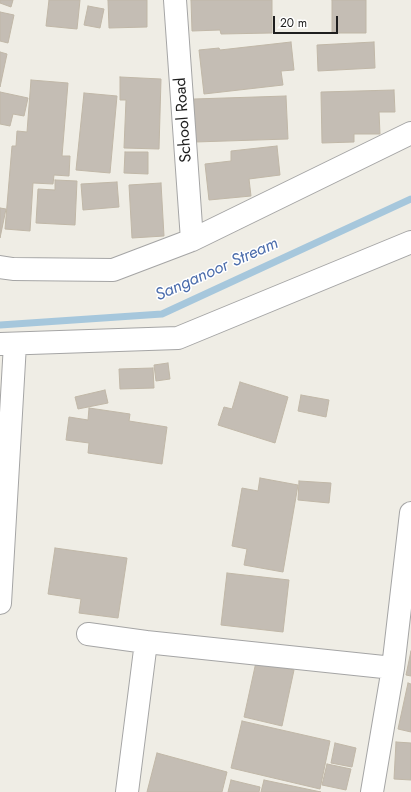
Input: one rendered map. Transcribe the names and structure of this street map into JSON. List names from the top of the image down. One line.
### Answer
{"streets":{"street":["School Road"]},"water":["Sanganoor Stream"],"scale_bar":"20 m"}
